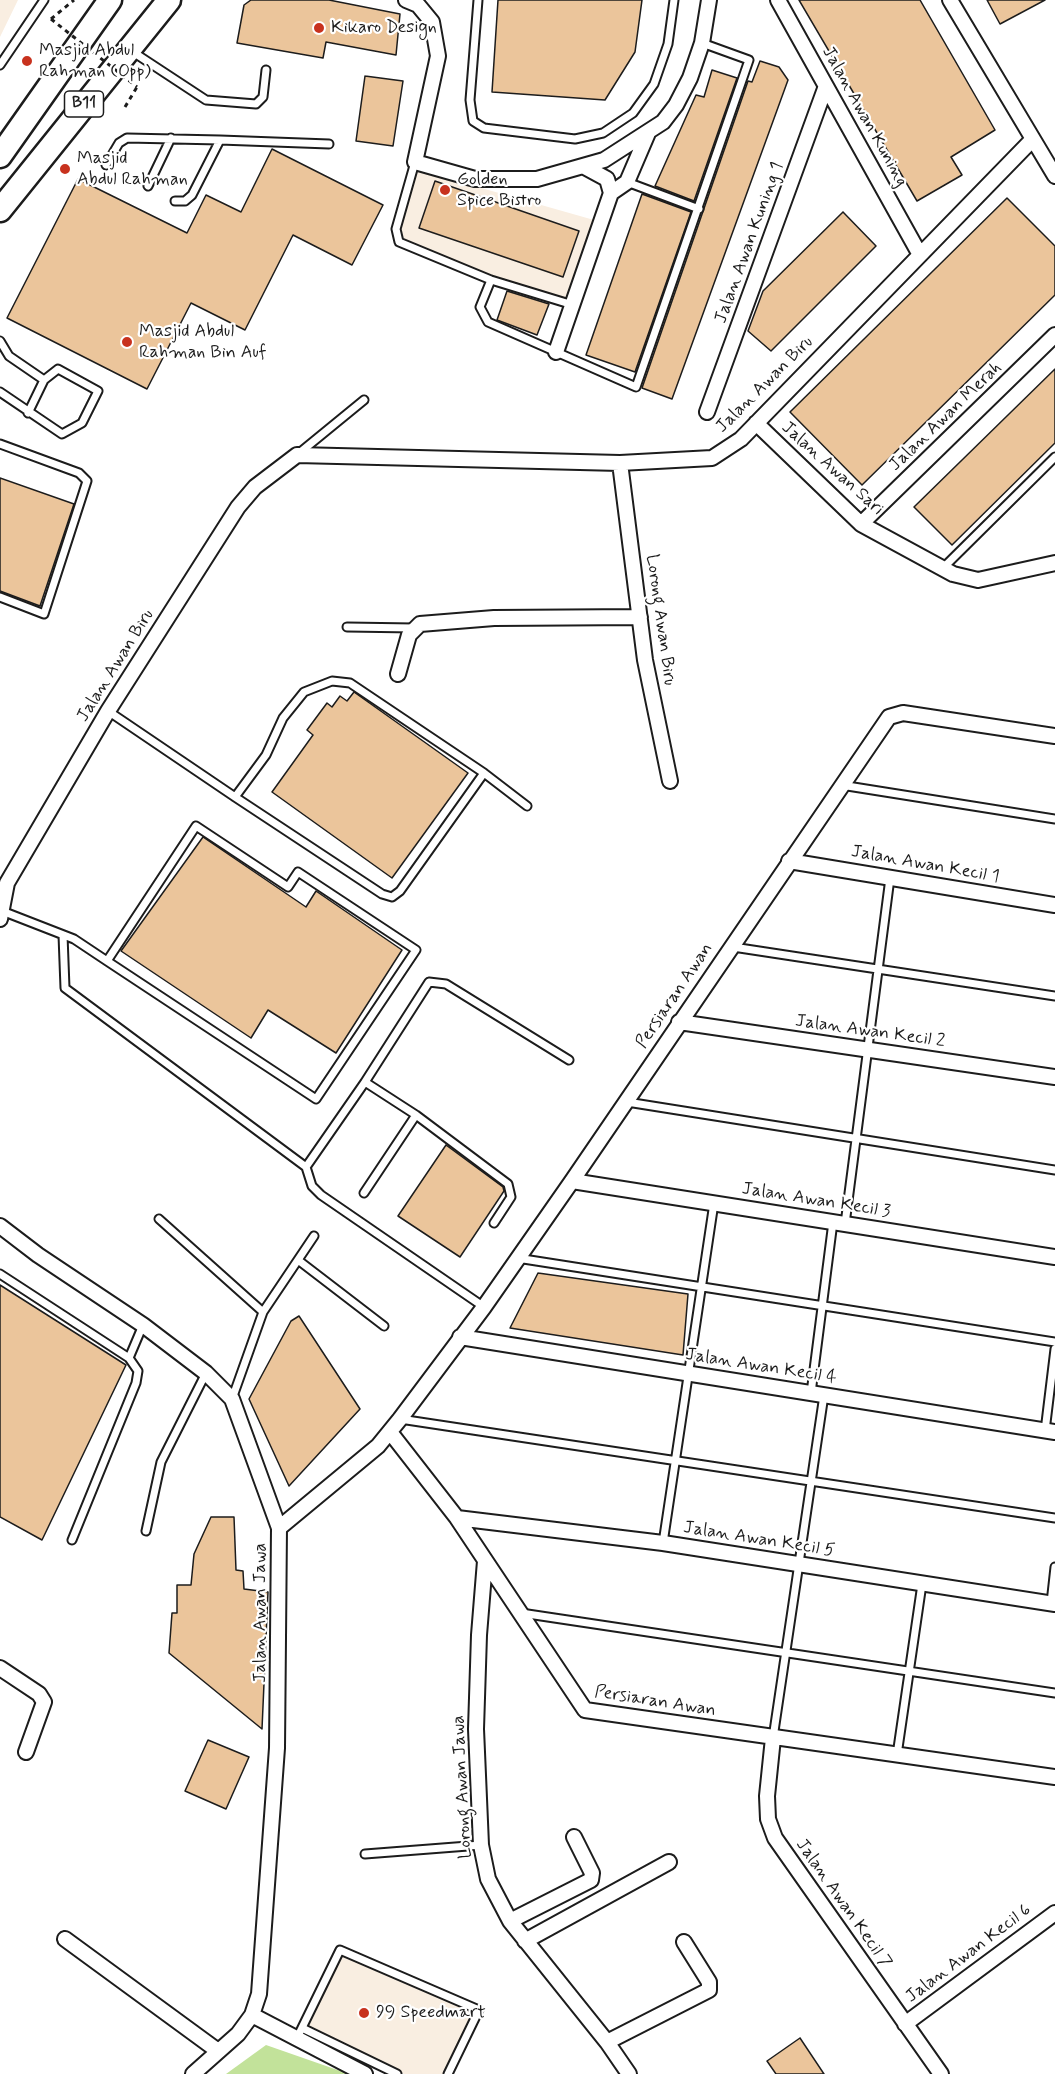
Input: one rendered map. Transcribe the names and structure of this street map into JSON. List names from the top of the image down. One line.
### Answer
{"streets":{"main road":["B11"],"street":["Jalan Awan Kuning","Jalan Awan Kuning 1","Jalan Awan Biru","Jalan Awan Merah","Jalan Awan Sari","Lorong Awan Biru","Jalan Awan Kecil 1","Persiaran Awan","Jalan Awan Kecil 2","Jalan Awan Kecil 3","Jalan Awan Kecil 4","Jalan Awan Kecil 5","Jalan Awan Jawa","Lorong Awan Jawa","Jalan Awan Kecil 7","Jalan Awan Kecil 6"]},"crossings":[["Jalan Awan Kuning","Jalan Awan Kuning 1"],["Jalan Awan Kuning","Jalan Awan Biru"],["Jalan Awan Biru","Jalan Awan Sari"],["Jalan Awan Biru","Lorong Awan Biru"],["Jalan Awan Merah","Jalan Awan Sari"],["Jalan Awan Kecil 1","Persiaran Awan"],["Persiaran Awan","Jalan Awan Kecil 2"],["Persiaran Awan","Jalan Awan Kecil 3"],["Persiaran Awan","Jalan Awan Kecil 4"],["Persiaran Awan","Jalan Awan Kecil 5"],["Persiaran Awan","Jalan Awan Jawa"],["Persiaran Awan","Lorong Awan Jawa"],["Persiaran Awan","Jalan Awan Kecil 7"],["Jalan Awan Kecil 7","Jalan Awan Kecil 6"]],"places":["Kikaro Design","Masjid Abdul Rahman (Opp)","Masjid Abdul Rahman","Golden Spice Bistro","Masjid Abdul Rahman Bin Auf","99 Speedmart"]}
